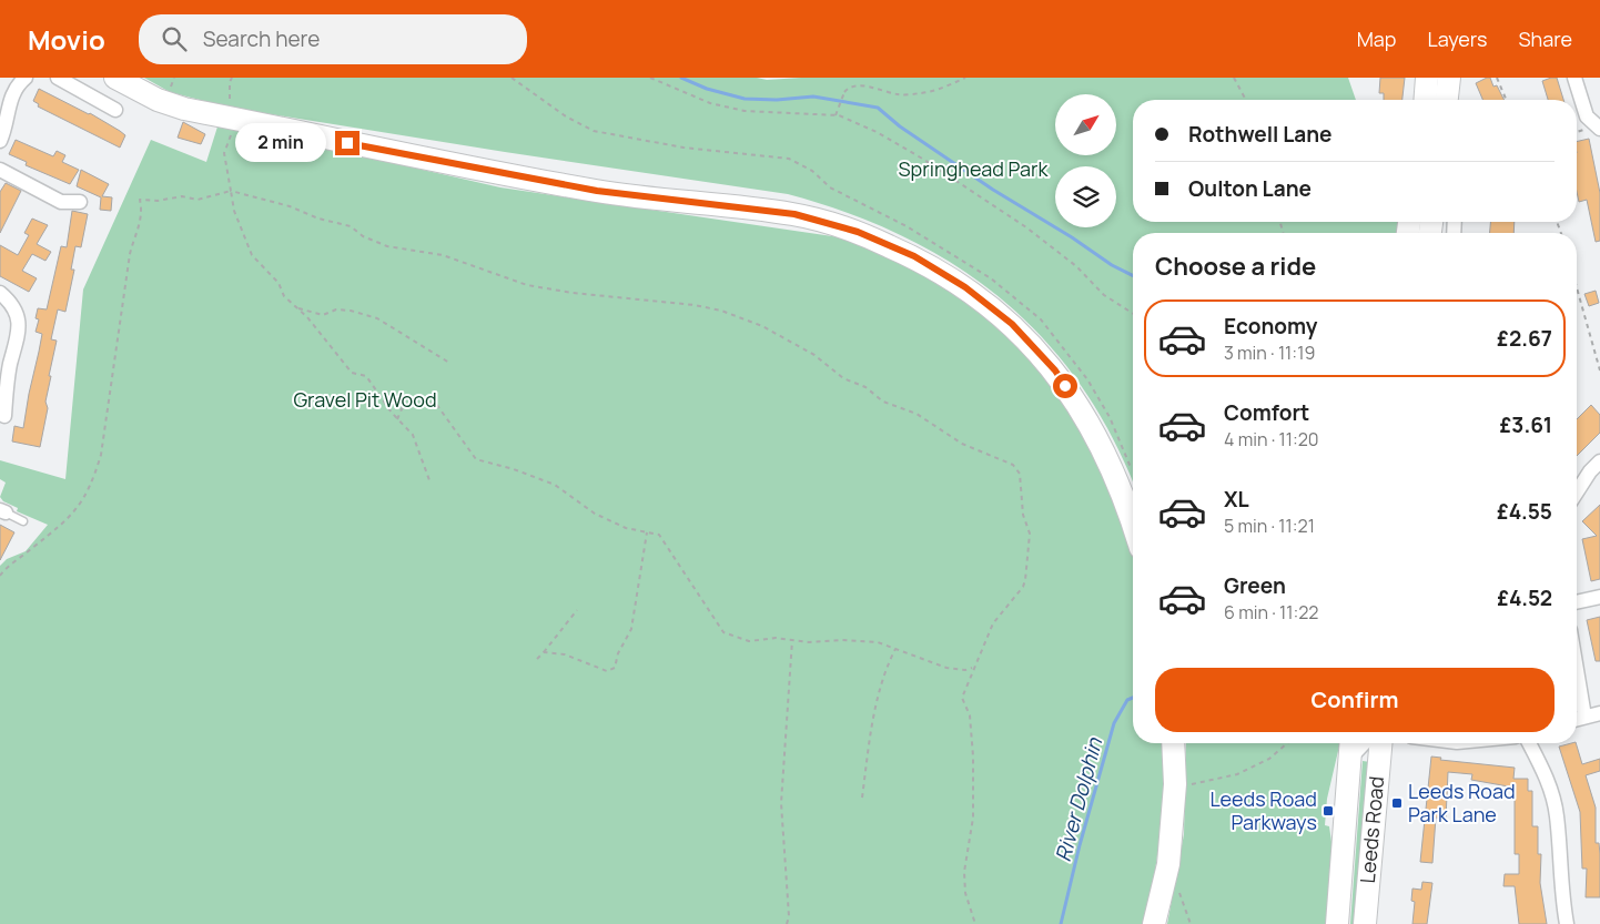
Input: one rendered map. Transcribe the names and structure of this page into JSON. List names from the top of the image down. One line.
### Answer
{"streets":{"main road":["Leeds Road"]},"water":["River Dolphin"],"parks":["Springhead Park","Gravel Pit Wood"],"places":{"transit":["Leeds Road Park Lane","Leeds Road Parkways"]},"north":"top right","page":{"header":"Movio","search":"Search here","nav":["Map","Layers","Share"],"banner":["Rothwell Lane","Oulton Lane"],"bubble":"2 min","heading":"Choose a ride","list":[{"name":"Economy","note":"3 min · 11:19","value":"£2.67"},{"name":"Comfort","note":"4 min · 11:20","value":"£3.61"},{"name":"XL","note":"5 min · 11:21","value":"£4.55"},{"name":"Green","note":"6 min · 11:22","value":"£4.52"}],"buttons":"Confirm"}}
